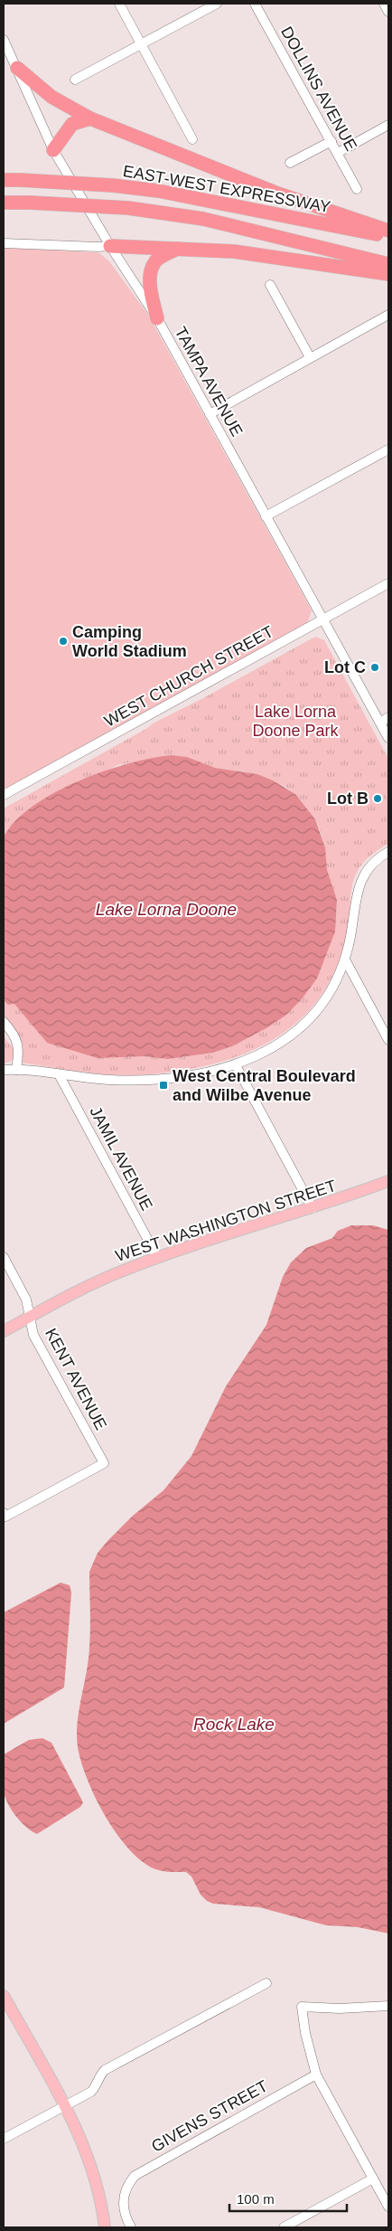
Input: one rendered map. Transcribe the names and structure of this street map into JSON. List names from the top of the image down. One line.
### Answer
{"streets":{"highway":["EAST-WEST EXPRESSWAY"],"main road":["WEST WASHINGTON STREET"],"street":["DOLLINS AVENUE","TAMPA AVENUE","WEST CHURCH STREET","JAMIL AVENUE","KENT AVENUE","GIVENS STREET"]},"crossings":[["TAMPA AVENUE","WEST CHURCH STREET"],["JAMIL AVENUE","WEST WASHINGTON STREET"],["WEST WASHINGTON STREET","KENT AVENUE"]],"water":["Lake Lorna Doone","Rock Lake"],"parks":["Lake Lorna Doone Park"],"places":{"other":["Camping World Stadium","Lot C","Lot B"],"transit":["West Central Boulevard and Wilbe Avenue"]},"scale_bar":"100 m"}
